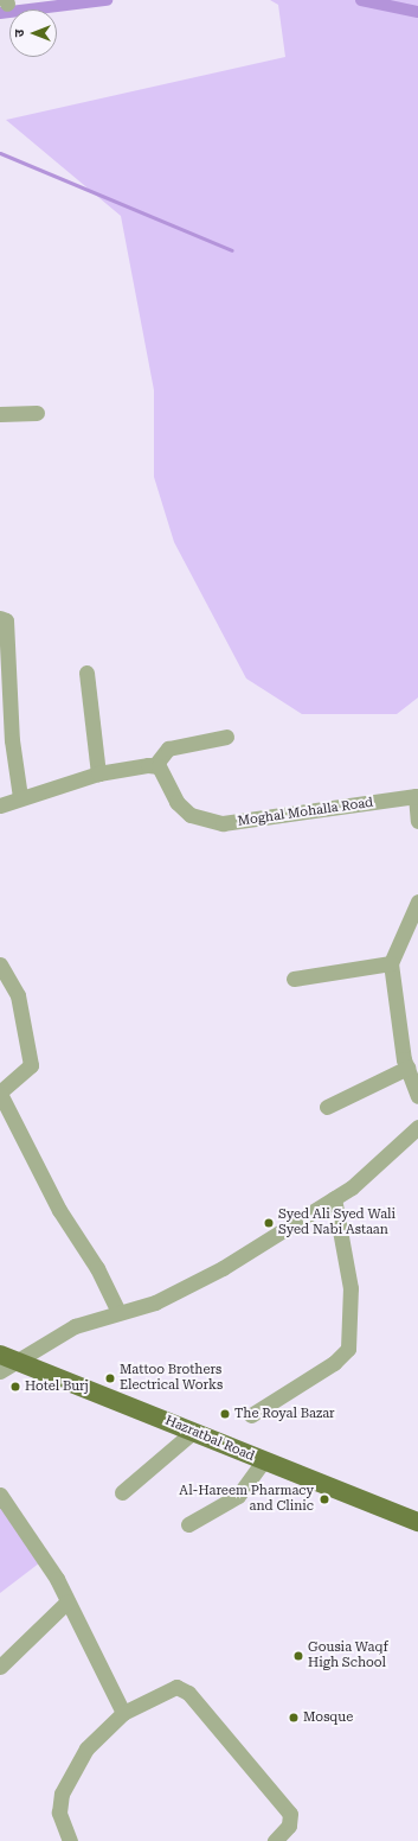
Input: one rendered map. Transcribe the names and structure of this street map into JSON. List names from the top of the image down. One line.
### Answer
{"streets":{"main road":["Hazratbal Road"],"street":["Moghal Mohalla Road"]},"places":["Syed Ali Syed Wali Syed Nabi Astaan","Mattoo Brothers Electrical Works","Hotel Burj","The Royal Bazar","Al-Hareem Pharmacy and Clinic","Gousia Waqf High School","Mosque"],"north":"left"}
